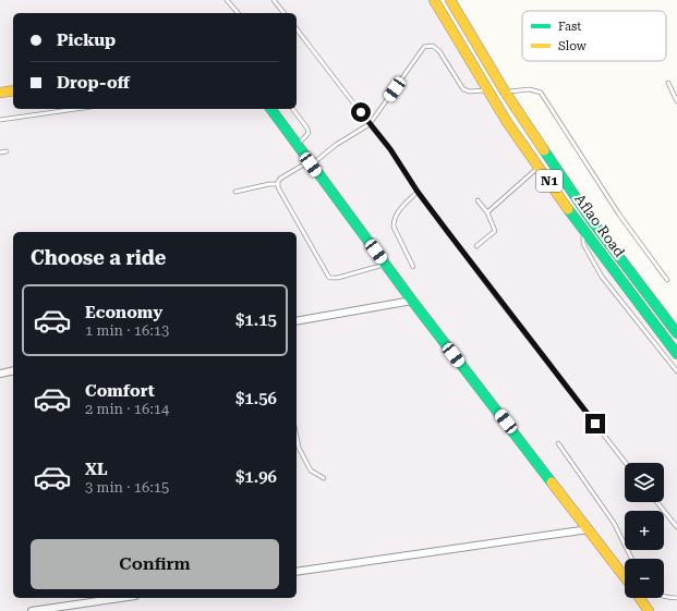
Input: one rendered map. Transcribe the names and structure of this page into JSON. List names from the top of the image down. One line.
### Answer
{"streets":{"main road":["N1","Aflao Road"]},"legend":["Fast","Slow"],"page":{"banner":["Pickup","Drop-off"],"heading":"Choose a ride","list":[{"name":"Economy","note":"1 min · 16:13","value":"$1.15"},{"name":"Comfort","note":"2 min · 16:14","value":"$1.56"},{"name":"XL","note":"3 min · 16:15","value":"$1.96"}],"map_buttons":["+","−"],"buttons":"Confirm"}}
